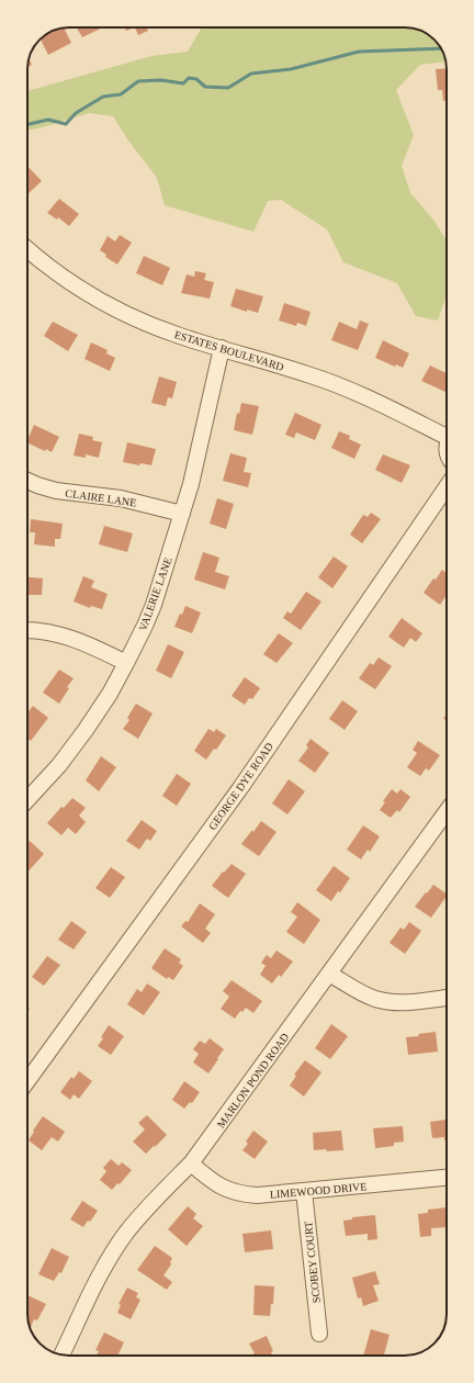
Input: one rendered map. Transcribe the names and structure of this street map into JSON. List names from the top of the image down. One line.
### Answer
{"streets":{"street":["ESTATES BOULEVARD","CLAIRE LANE","VALERIE LANE","GEORGE DYE ROAD","MARLON POND ROAD","LIMEWOOD DRIVE","SCOBEY COURT"]},"crossings":[["ESTATES BOULEVARD","VALERIE LANE"],["CLAIRE LANE","VALERIE LANE"],["MARLON POND ROAD","LIMEWOOD DRIVE"],["LIMEWOOD DRIVE","SCOBEY COURT"]]}
